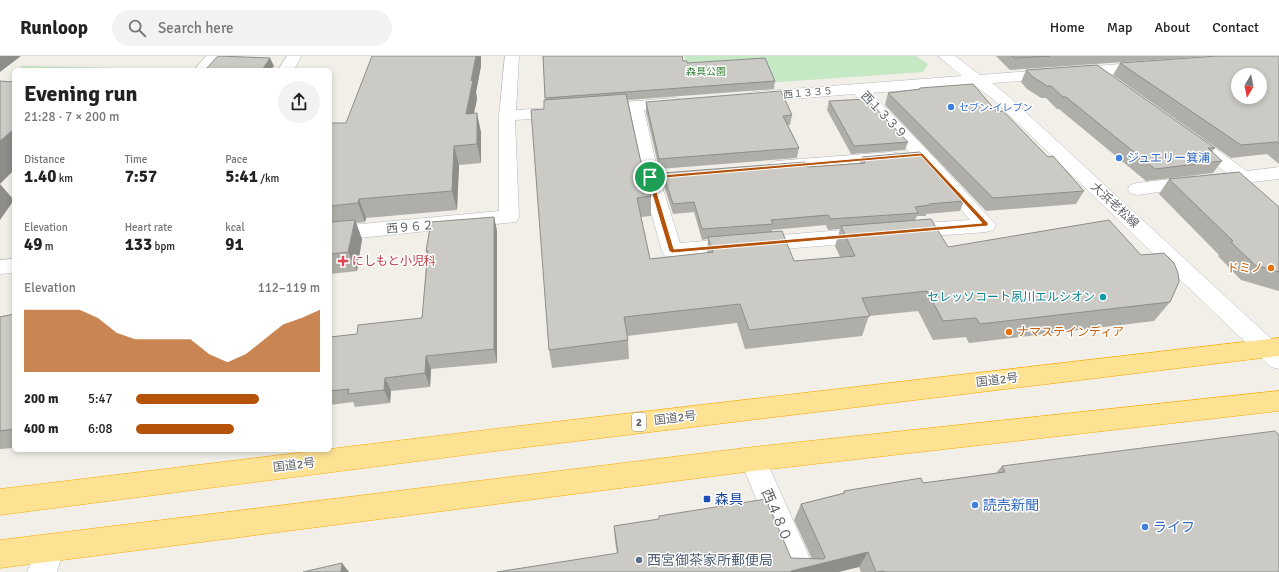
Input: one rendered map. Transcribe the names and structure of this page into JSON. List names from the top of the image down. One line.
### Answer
{"streets":{"highway":["国道2号","2"],"street":["西１３３５","西１３３９","大浜老松線","西９６２","西４８０"]},"crossings":[["西１３３５","西１３３９"],["西１３３５","大浜老松線"],["大浜老松線","国道2号"]],"parks":["森具公園"],"places":{"other":["セブン-イレブン","ジュエリー箕浦","ドミノ","セレッソコート夙川エルシオン","ナマステインディア","読売新聞","ライフ","西宮御茶家所郵便局"],"health":["にしもと小児科"],"transit":["森具"]},"north":"bottom","page":{"header":"Runloop","search":"Search here","nav":["Home","Map","About","Contact"],"heading":["Evening run","21:28 · 7 × 200 m"],"stats":[["Distance","1.40 km"],["Time","7:57"],["Pace","5:41 /km"],["Elevation","49 m"],["Heart rate","133 bpm"],["kcal","91"]],"chart":["Elevation","112–119 m"],"list":[{"name":"200 m","note":"5:47"},{"name":"400 m","note":"6:08"}]}}
